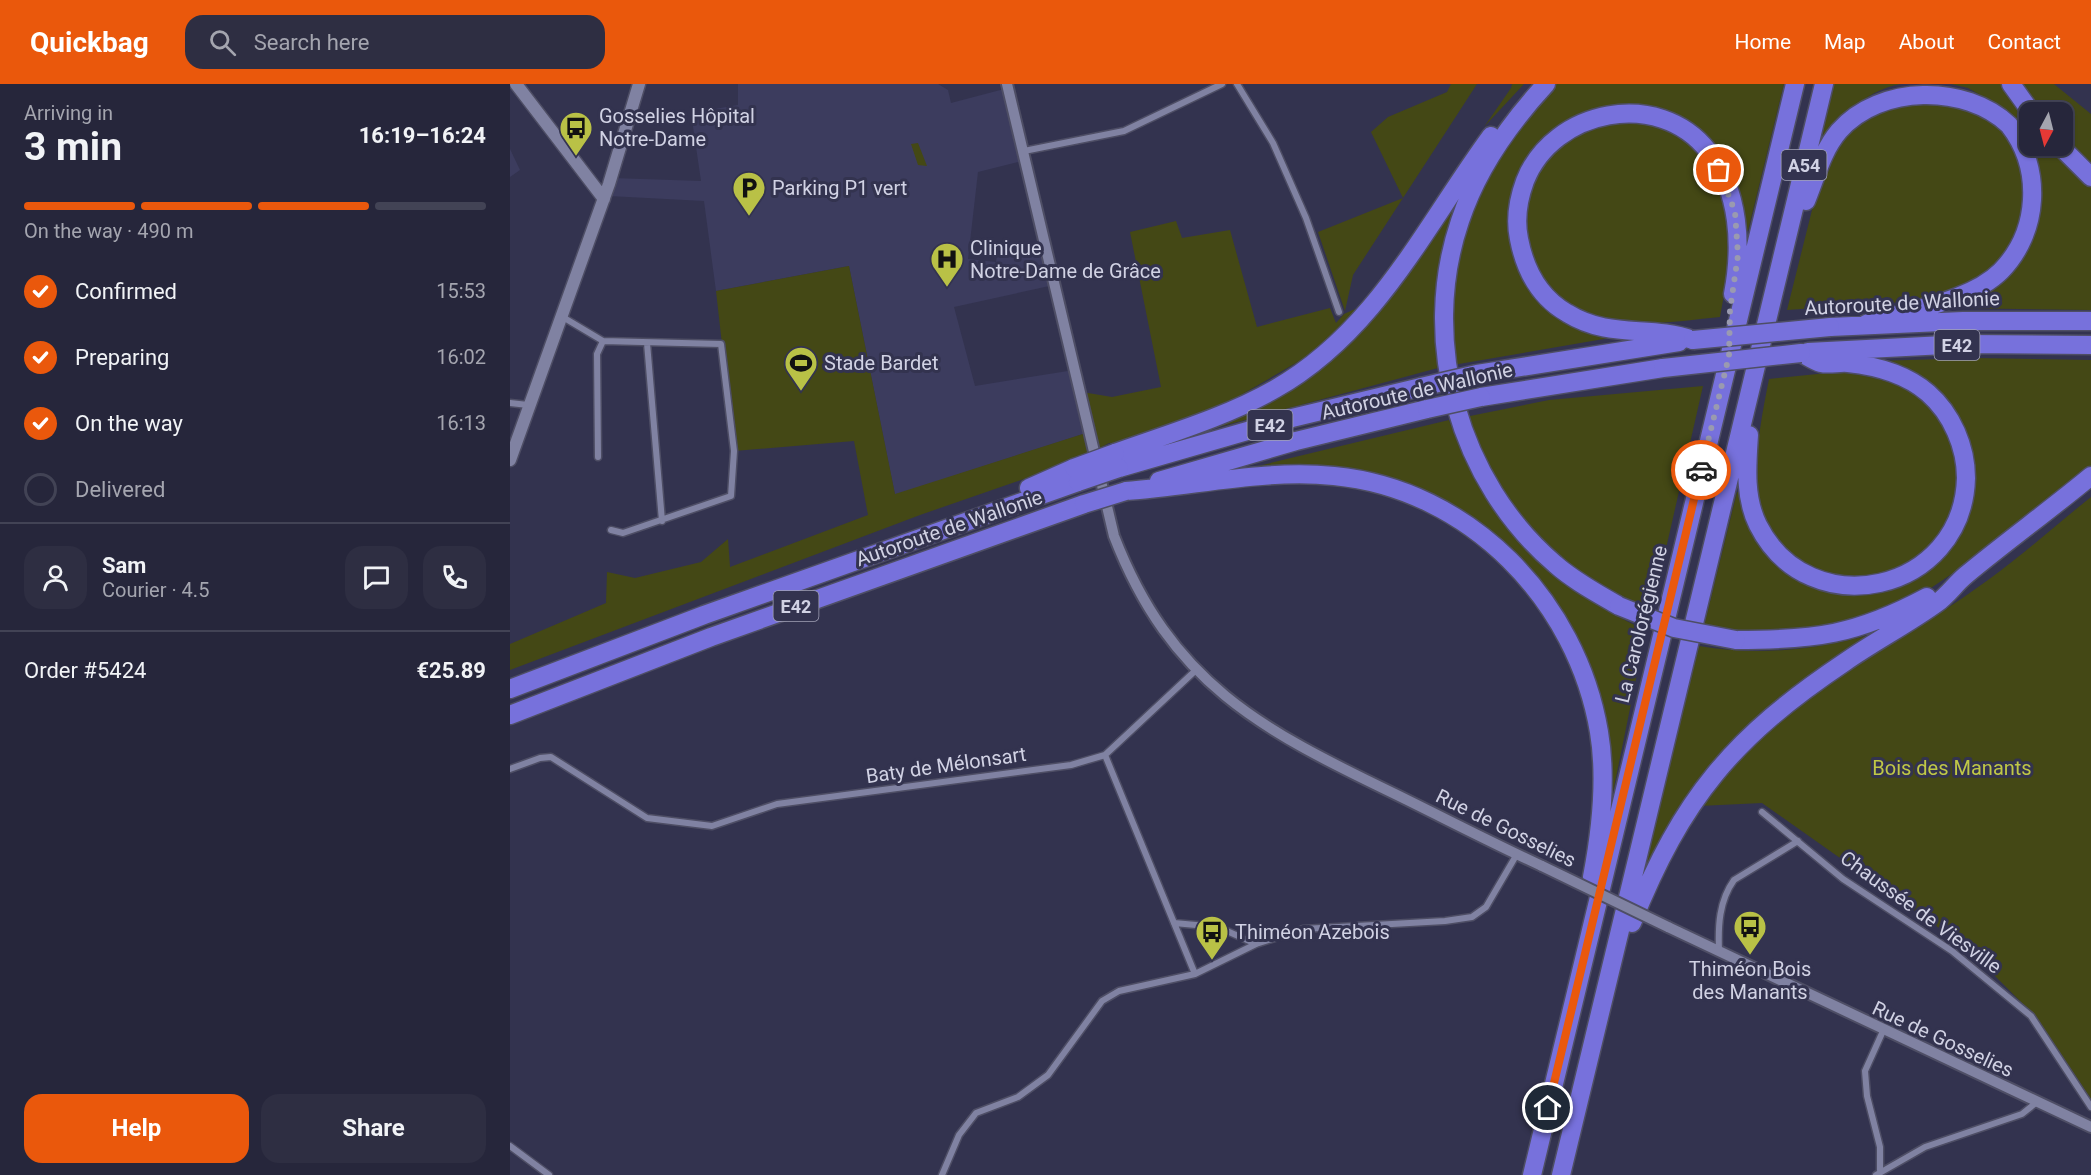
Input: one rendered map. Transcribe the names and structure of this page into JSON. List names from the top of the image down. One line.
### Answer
{"streets":{"highway":["A54","Autoroute de Wallonie","E42","La Carolorégienne"],"street":["Baty de Mélonsart","Rue de Gosselies","Chaussée de Viesville"]},"crossings":[["Autoroute de Wallonie","E42"],["Baty de Mélonsart","Rue de Gosselies"]],"parks":["Bois des Manants"],"places":{"bus stop":["Gosselies Hôpital Notre-Dame","Thiméon Bois des Manants","Thiméon Azebois"],"parking":["Parking P1 vert"],"hospital":["Clinique Notre-Dame de Grâce"],"sports":["Stade Bardet"]},"north":"bottom","page":{"header":"Quickbag","search":"Search here","nav":["Home","Map","About","Contact"],"heading":["3 min","Arriving in","16:19–16:24"],"panel":["Sam","Courier · 4.5","Order #5424","€25.89"],"bar":"On the way · 490 m","list":[["Confirmed","15:53"],["Preparing","16:02"],["On the way","16:13"],"Delivered"],"buttons":["Help","Share"]}}
